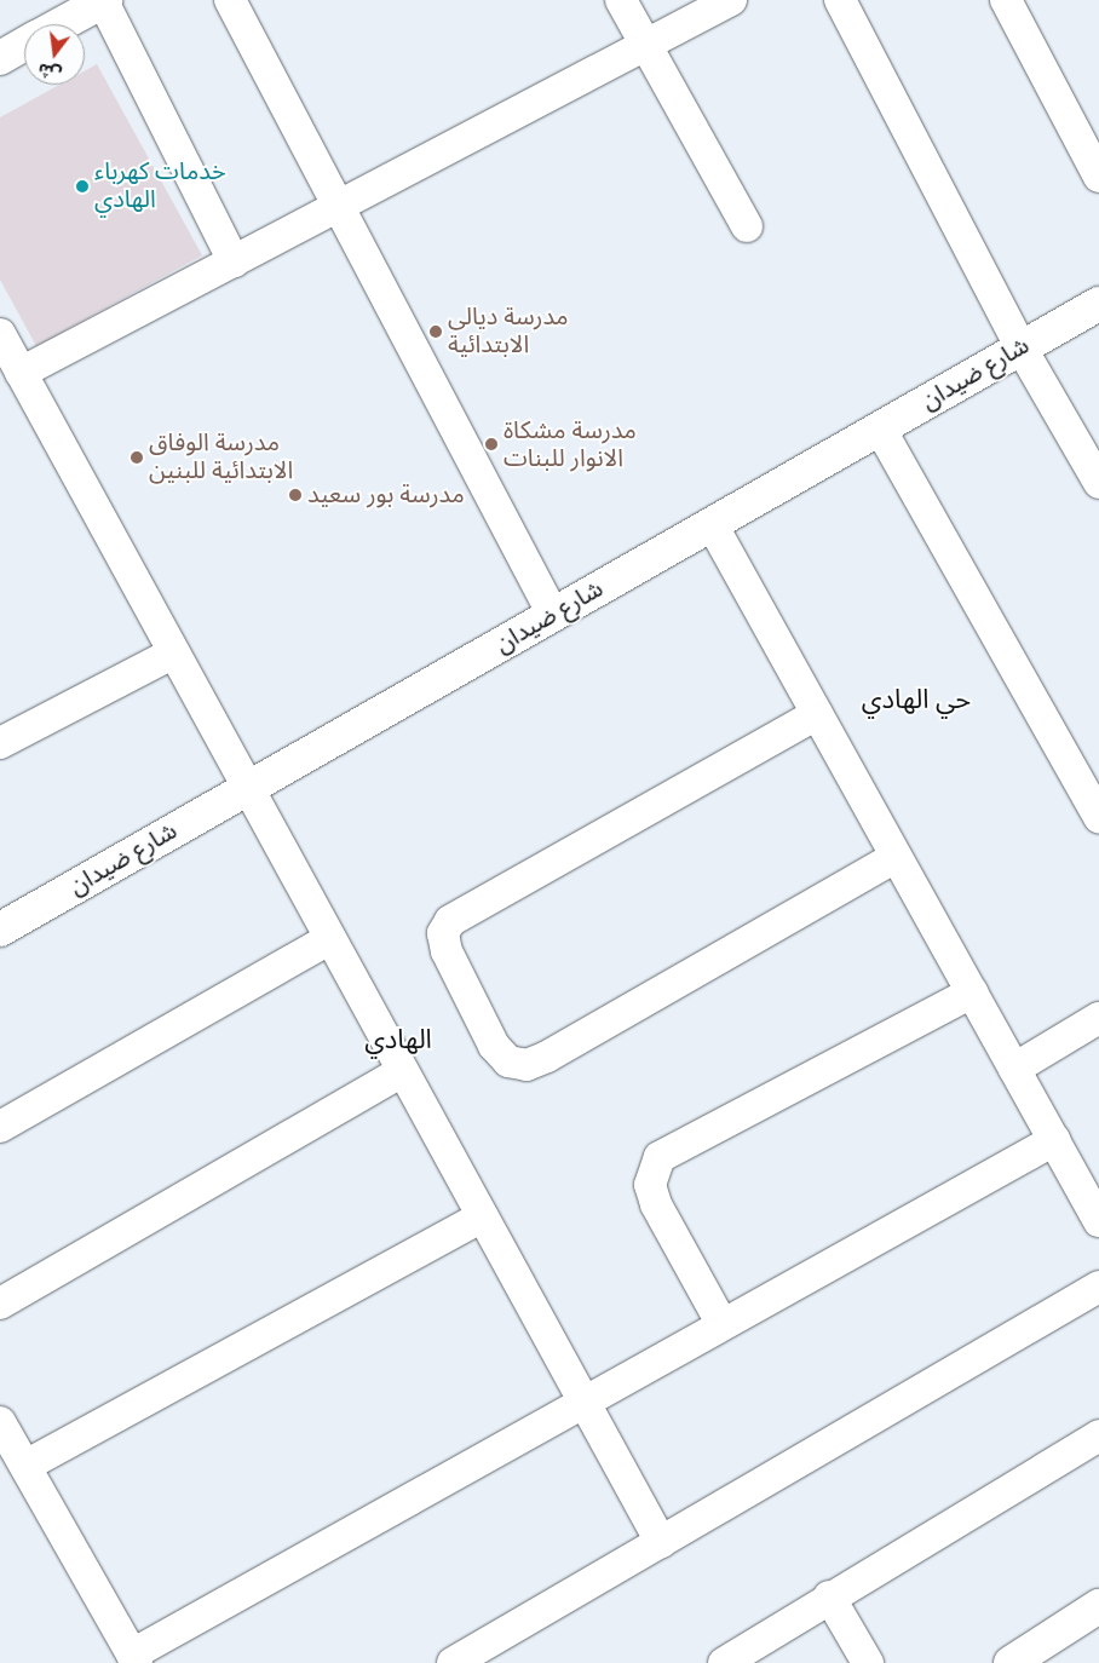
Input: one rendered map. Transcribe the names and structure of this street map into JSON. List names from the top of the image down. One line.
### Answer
{"streets":{"street":["شارع ضيدان"]},"districts":["حي الهادي","الهادي"],"places":["خدمات كهرباء الهادي","مدرسة ديالى الابتدائية","مدرسة مشكاة الانوار للبنات","مدرسة الوفاق الابتدائية للبنين","مدرسة بور سعيد"],"north":"bottom"}
